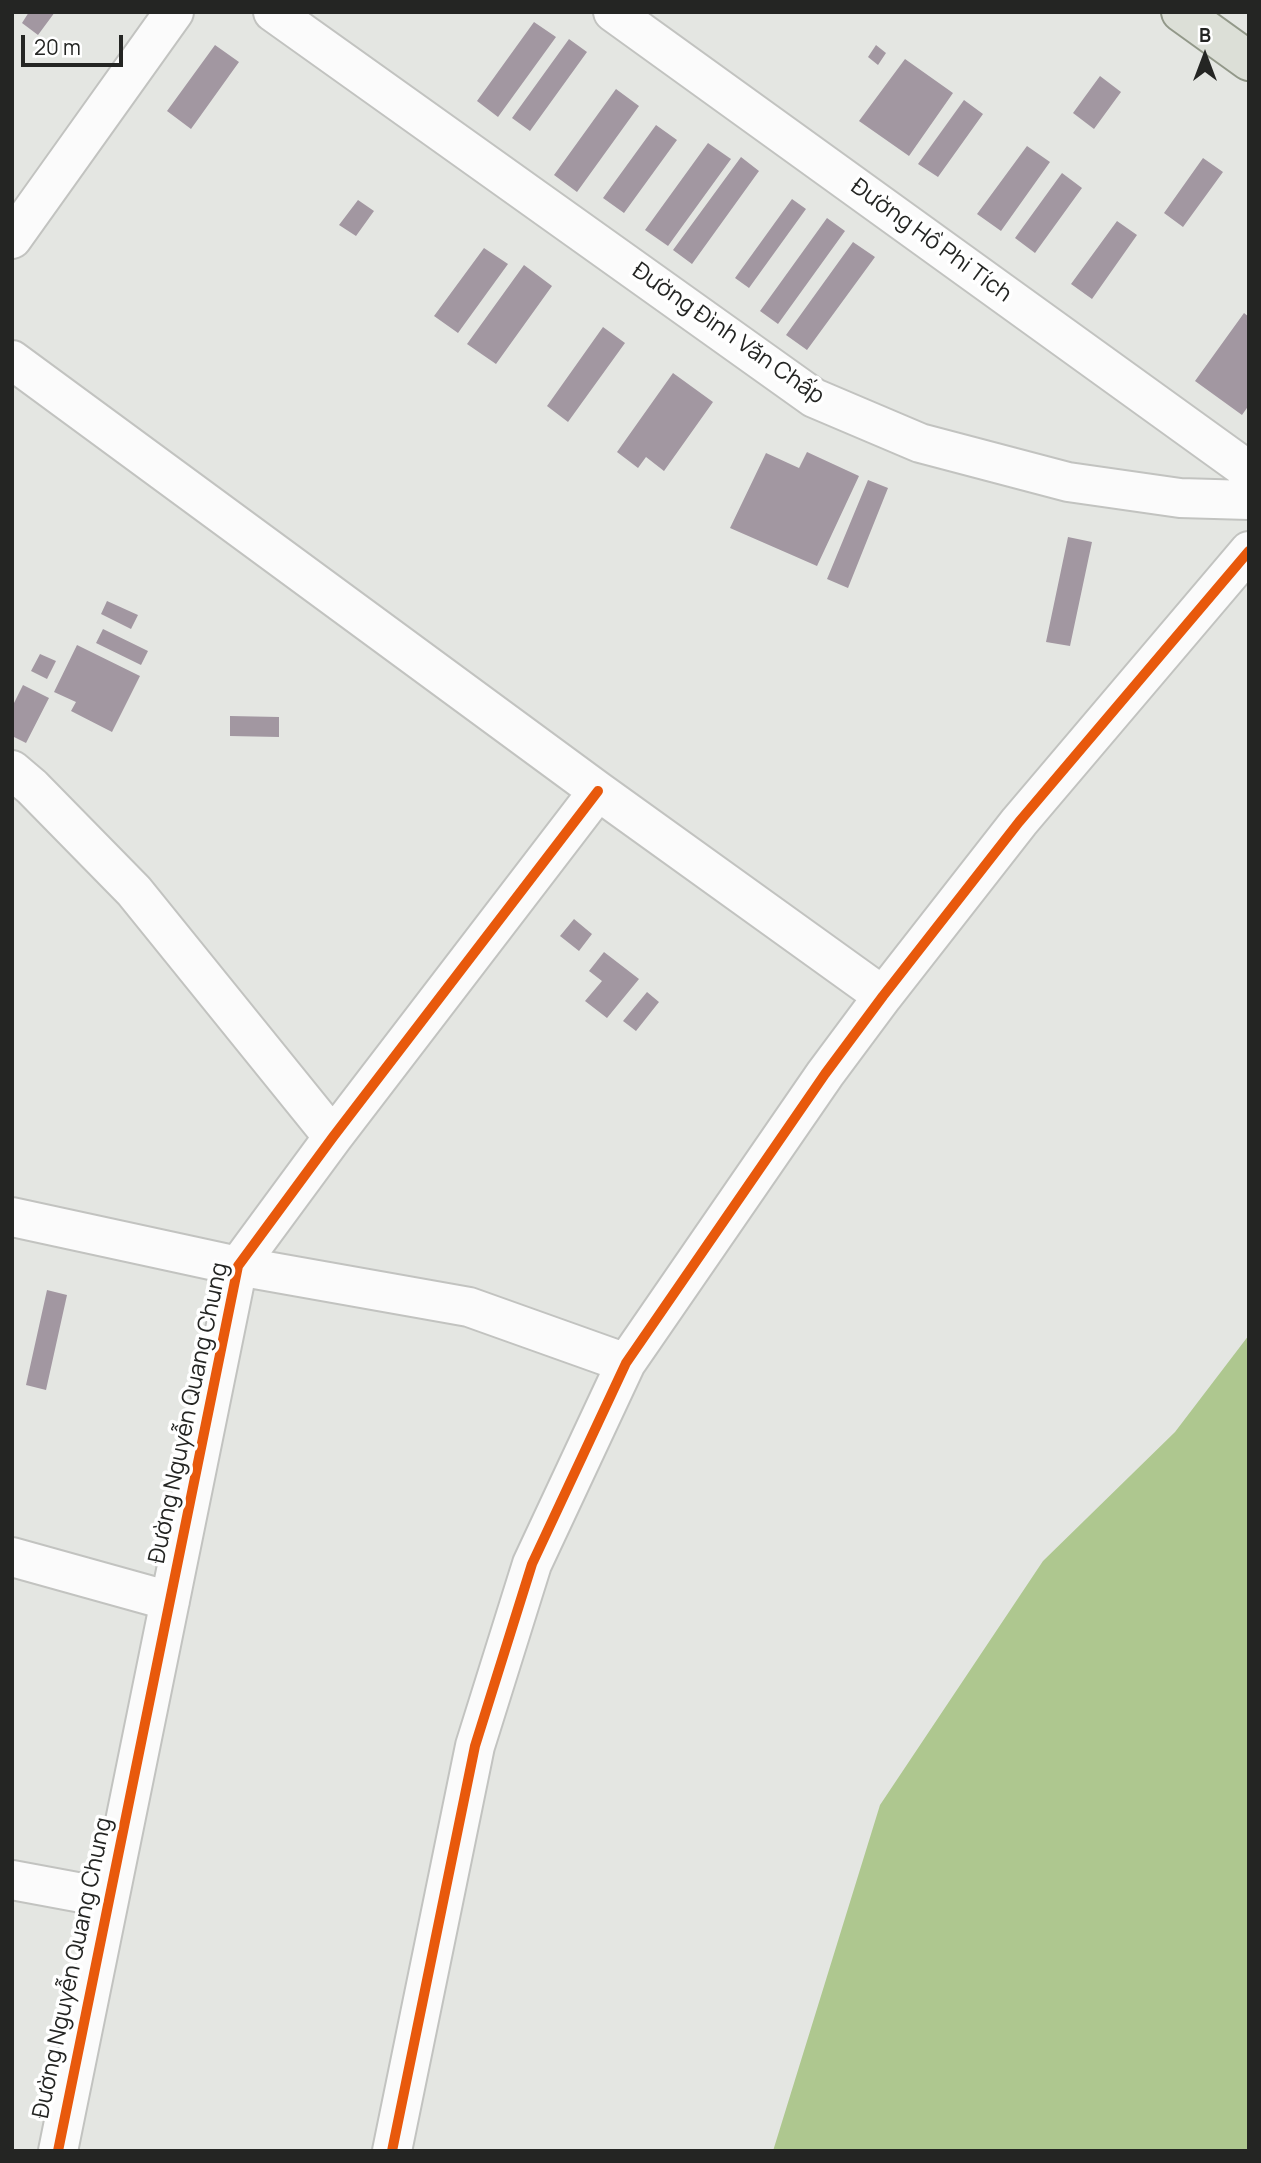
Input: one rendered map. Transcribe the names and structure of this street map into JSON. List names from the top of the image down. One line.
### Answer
{"streets":{"street":["Đường Hồ Phi Tích","Đường Đình Văn Chấp","Đường Nguyễn Quang Chung"]},"scale_bar":"20 m","north":"top"}
